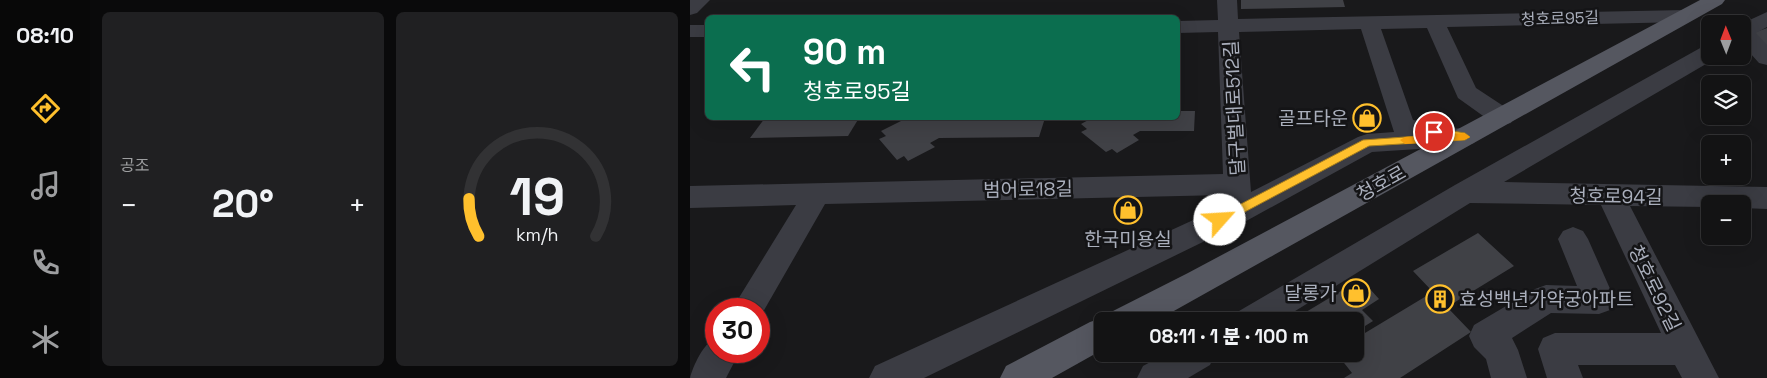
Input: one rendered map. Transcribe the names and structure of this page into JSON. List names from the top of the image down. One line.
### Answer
{"streets":{"main road":["청호로"],"street":["청호로95길","달구벌대로512길","범어로18길","청호로94길","청호로92길"]},"crossings":[["청호로95길","달구벌대로512길"],["청호로95길","청호로"],["달구벌대로512길","청호로"],["달구벌대로512길","범어로18길"],["청호로94길","청호로92길"]],"places":{"shop":["골프타운","한국미용실","달롱가"],"building":["효성백년가약궁아파트"]},"north":"top","page":{"tabs":"08:10","tile":"공조","map_buttons":["+","−"],"turn":["90 m","청호로95길"],"heat":["−","20°","+"],"limit":"30","trip":"08:11 · 1 분 · 100 m","gauge":["19","km/h"]}}
